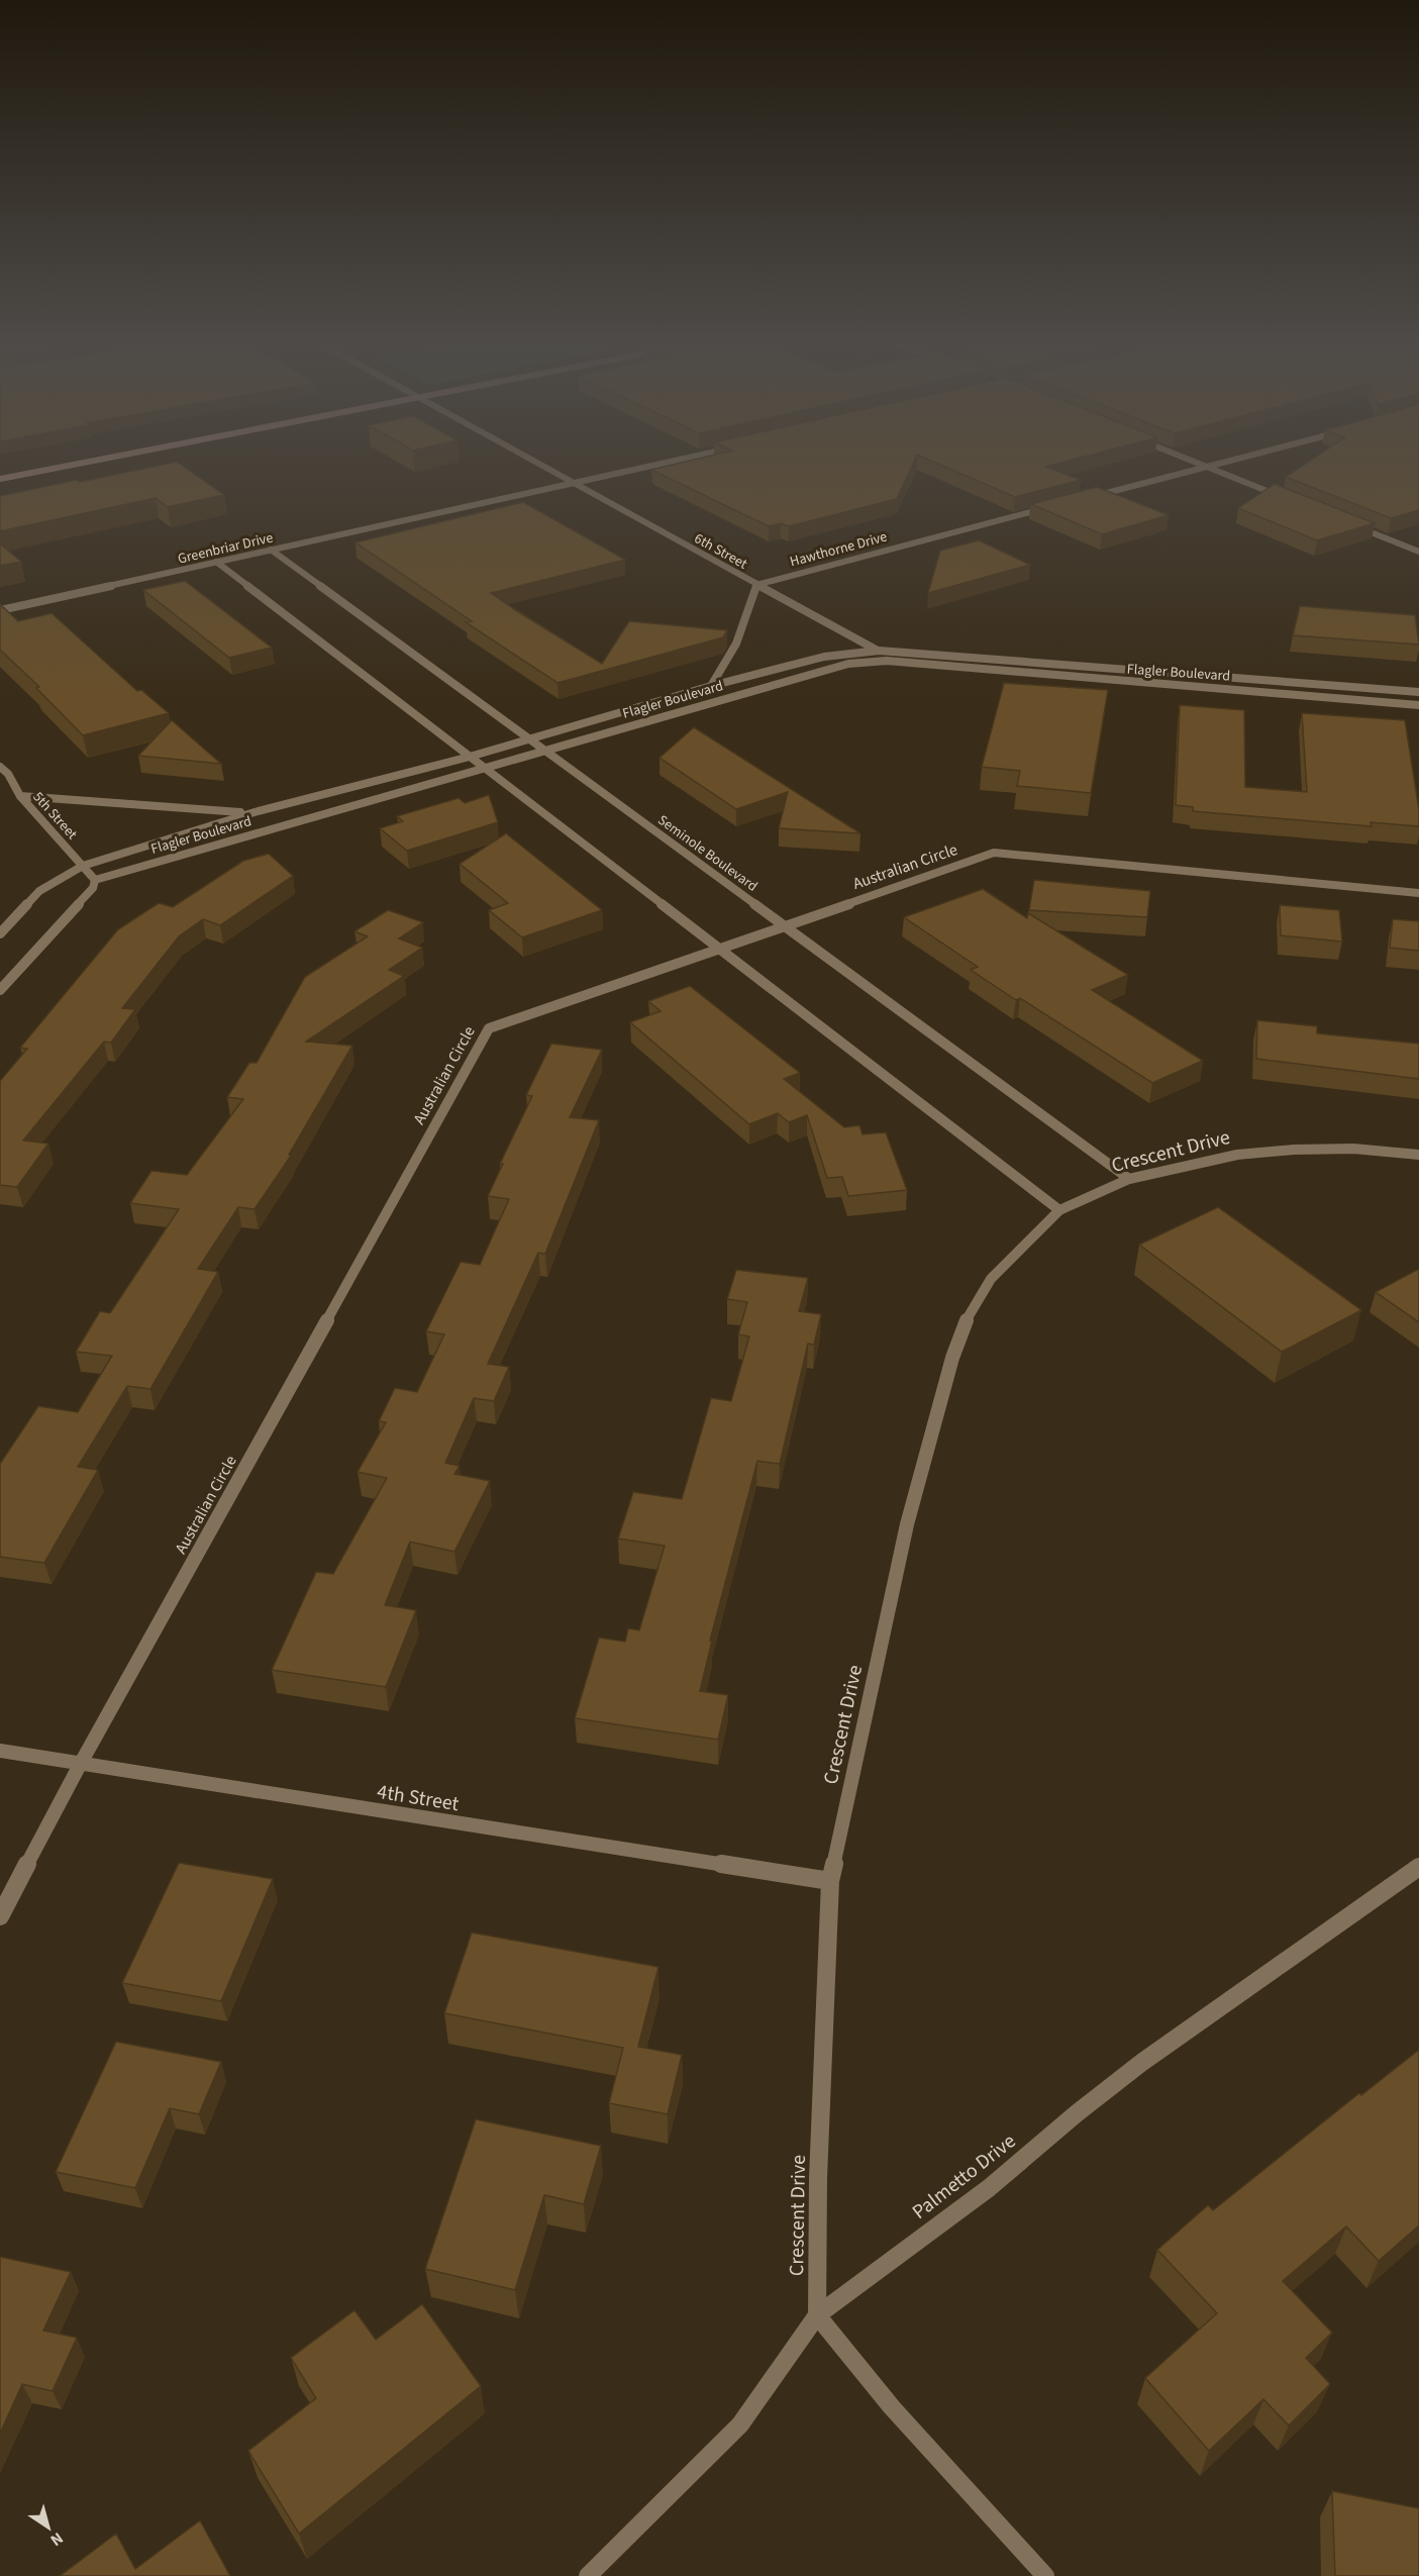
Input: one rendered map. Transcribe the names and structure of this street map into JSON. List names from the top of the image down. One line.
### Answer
{"streets":{"street":["Greenbriar Drive","Hawthorne Drive","6th Street","Flagler Boulevard","5th Street","Seminole Boulevard","Australian Circle","Crescent Drive","4th Street","Palmetto Drive"]},"crossings":[["Greenbriar Drive","6th Street"],["Greenbriar Drive","Seminole Boulevard"],["Hawthorne Drive","6th Street"],["6th Street","Flagler Boulevard"],["Flagler Boulevard","5th Street"],["Flagler Boulevard","Seminole Boulevard"],["Seminole Boulevard","Australian Circle"],["Seminole Boulevard","Crescent Drive"],["Australian Circle","4th Street"],["Crescent Drive","4th Street"],["Crescent Drive","Palmetto Drive"]],"north":"bottom right"}
